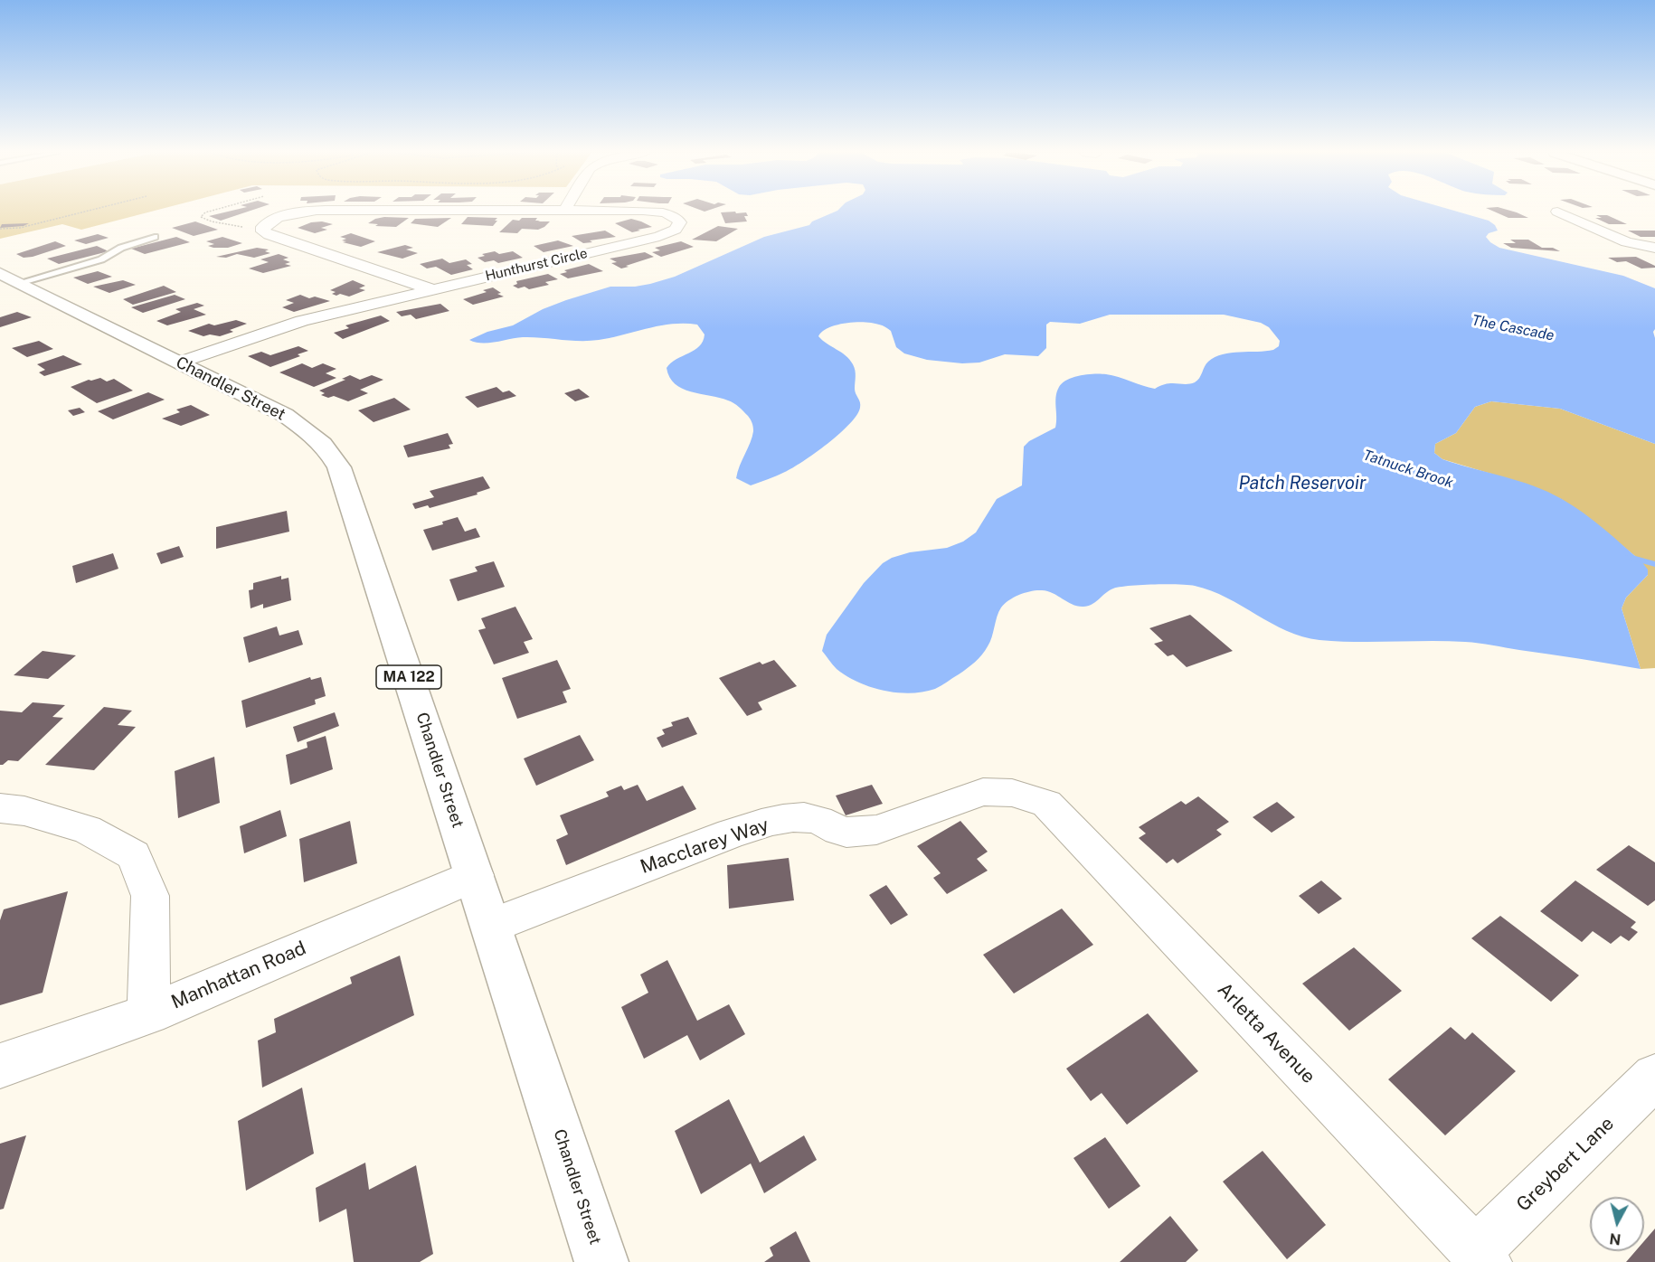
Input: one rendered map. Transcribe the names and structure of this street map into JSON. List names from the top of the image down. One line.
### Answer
{"streets":{"main road":["Chandler Street","MA 122"],"street":["Hunthurst Circle","Macclarey Way","Manhattan Road","Arletta Avenue","Greybert Lane"]},"crossings":[["Hunthurst Circle","Chandler Street"],["Chandler Street","Macclarey Way"],["Chandler Street","Manhattan Road"],["Macclarey Way","Arletta Avenue"],["Arletta Avenue","Greybert Lane"]],"water":["The Cascade","Tatnuck Brook","Patch Reservoir"],"north":"bottom"}
